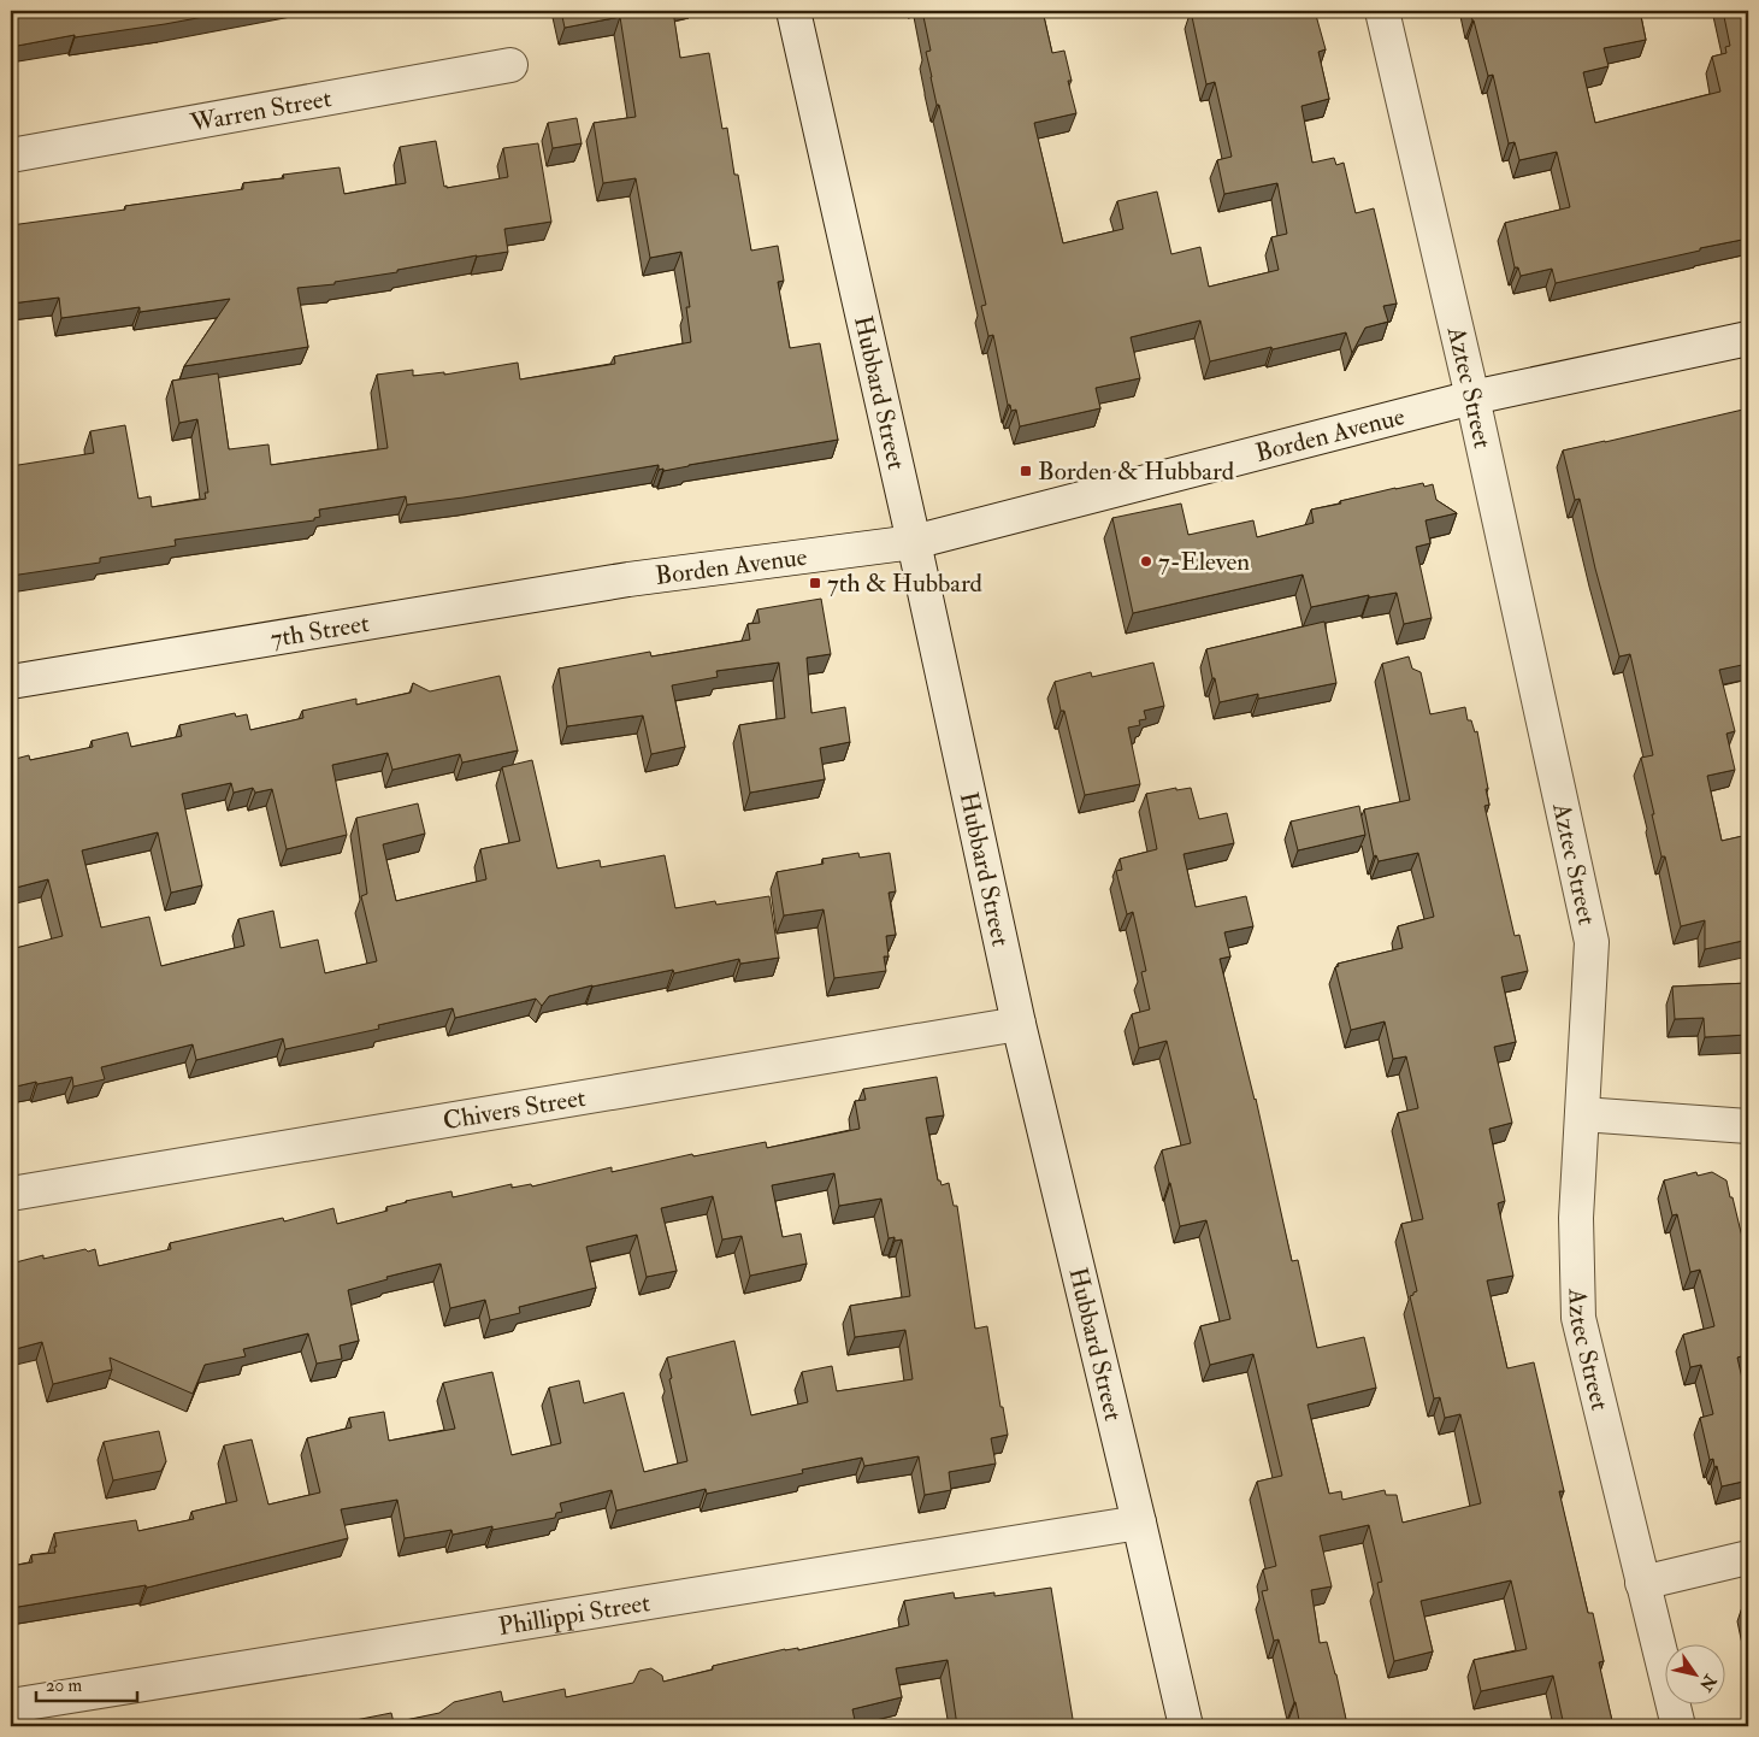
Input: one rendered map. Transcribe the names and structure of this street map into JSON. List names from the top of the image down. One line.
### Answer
{"streets":{"street":["Warren Street","Aztec Street","Hubbard Street","Borden Avenue","7th Street","Chivers Street","Phillippi Street"]},"crossings":[["Aztec Street","Borden Avenue"],["Hubbard Street","Borden Avenue"],["Hubbard Street","Chivers Street"],["Hubbard Street","Phillippi Street"],["Borden Avenue","7th Street"]],"places":{"transit":["Borden & Hubbard","7th & Hubbard"],"other":["7-Eleven"]},"scale_bar":"20 m","north":"bottom right"}
